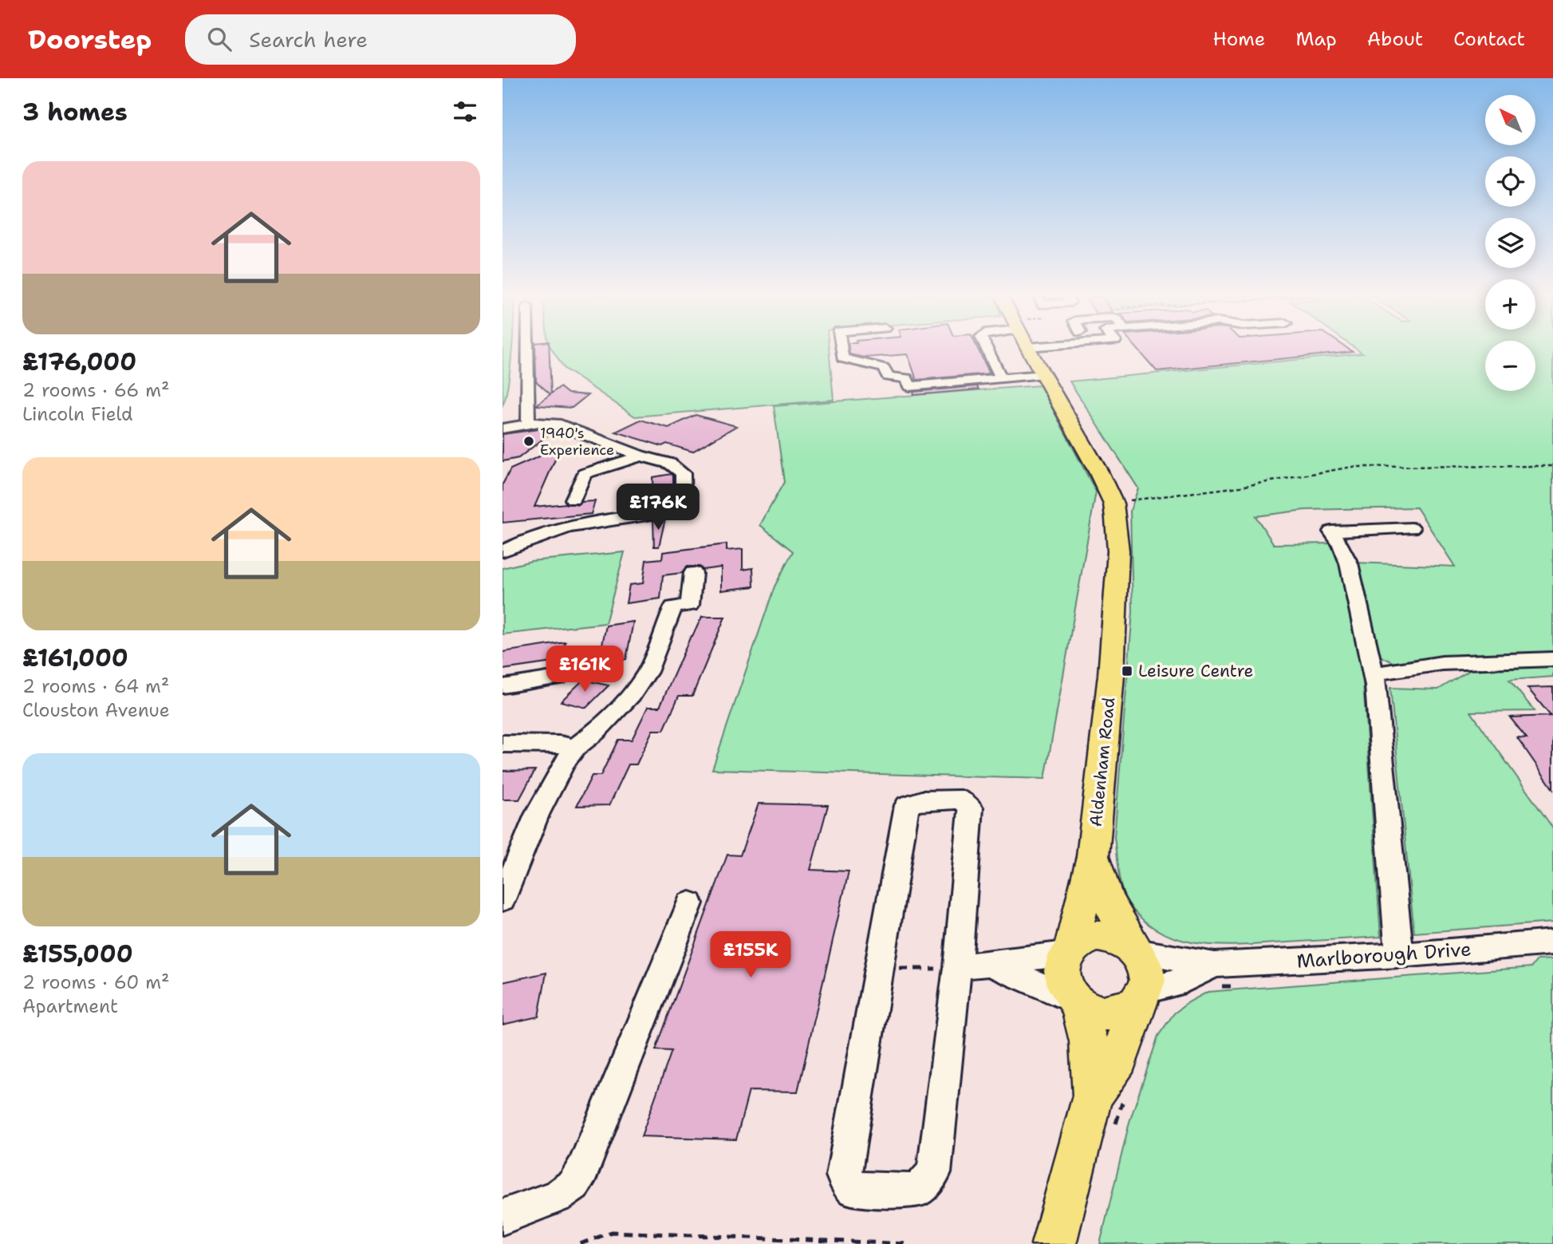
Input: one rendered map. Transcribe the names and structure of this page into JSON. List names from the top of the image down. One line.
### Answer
{"streets":{"main road":["Aldenham Road"],"street":["Marlborough Drive"]},"crossings":[["Aldenham Road","Marlborough Drive"]],"places":{"other":["1940's Experience"],"transit":["Leisure Centre"]},"north":"top left","page":{"header":"Doorstep","search":"Search here","nav":["Home","Map","About","Contact"],"heading":"3 homes","map_buttons":["+","−"],"list":[{"name":"£176,000","note":"2 rooms · 66 m² · Lincoln Field"},{"name":"£161,000","note":"2 rooms · 64 m² · Clouston Avenue"},{"name":"£155,000","note":"2 rooms · 60 m² · Apartment"}],"price":["£176K","£161K","£155K"]}}
